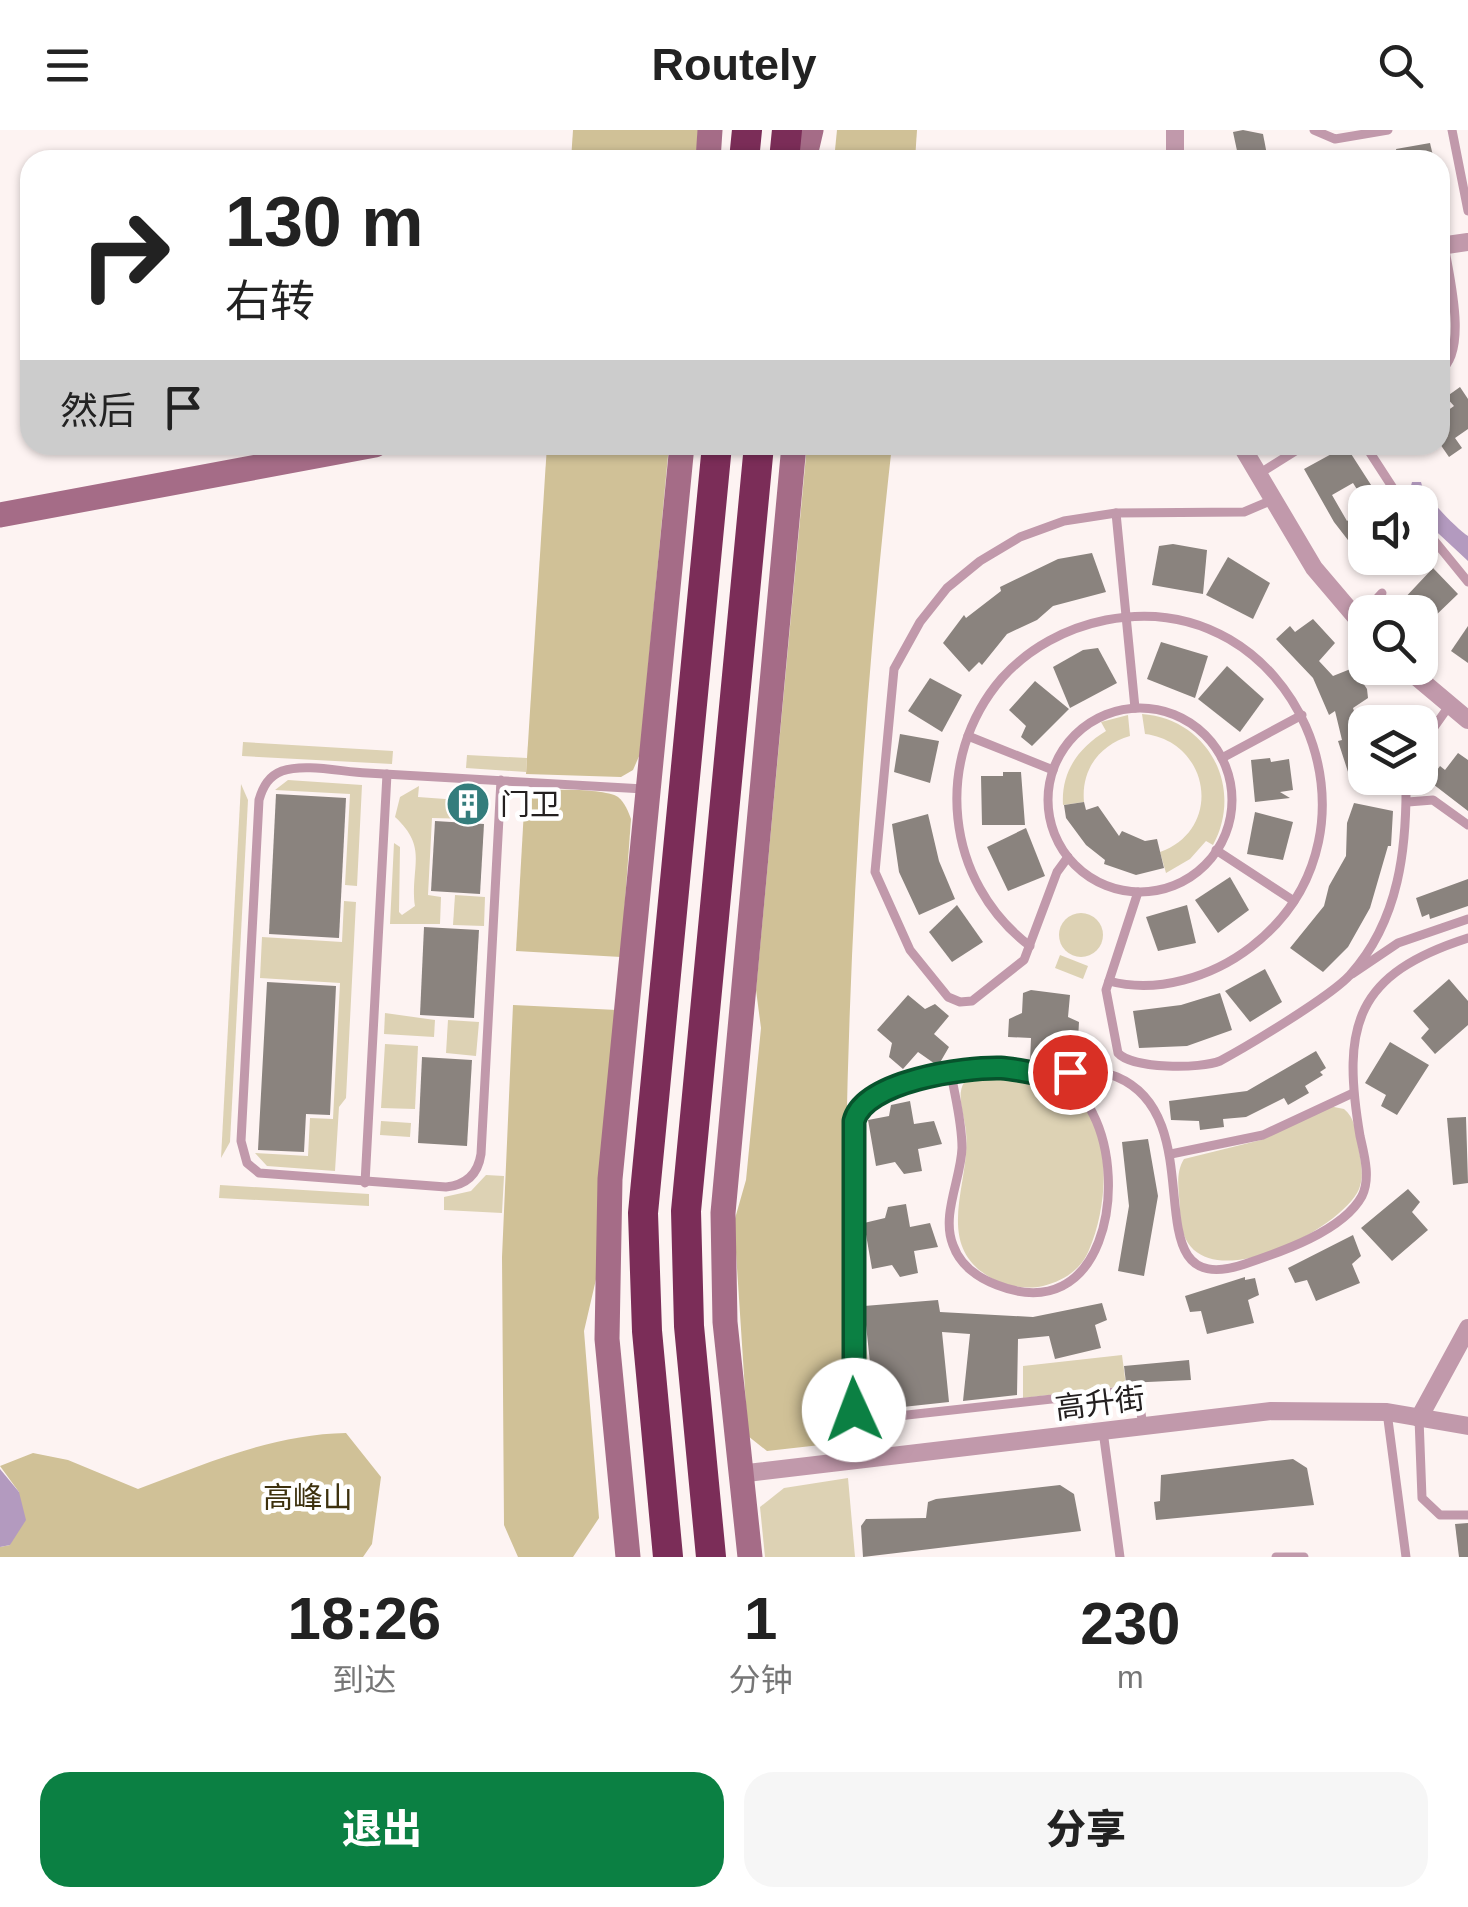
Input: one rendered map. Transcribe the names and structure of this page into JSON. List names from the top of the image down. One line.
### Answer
{"streets":{"street":["高升街"]},"parks":["高峰山"],"places":{"building":["门卫"]},"page":{"header":"Routely","turn":["130 m","右转"],"then":"然后","eta":["18:26","到达","1","分钟","230","m"],"buttons":["退出","分享"]}}
